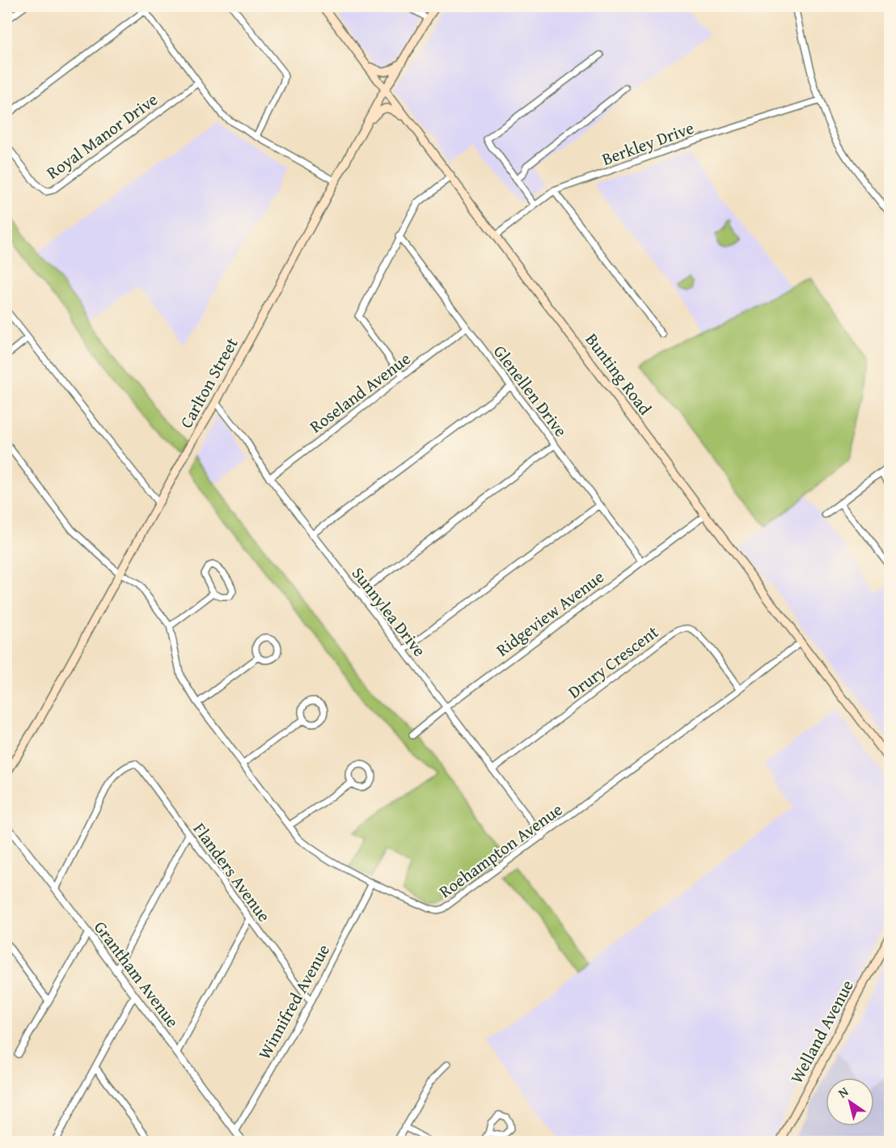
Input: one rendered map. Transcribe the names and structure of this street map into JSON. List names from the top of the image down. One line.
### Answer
{"streets":{"main road":["Bunting Road","Carlton Street","Welland Avenue"],"street":["Royal Manor Drive","Berkley Drive","Glenellen Drive","Roseland Avenue","Sunnylea Drive","Ridgeview Avenue","Drury Crescent","Roehampton Avenue","Flanders Avenue","Grantham Avenue","Winnifred Avenue"]},"crossings":[["Berkley Drive","Bunting Road"],["Bunting Road","Carlton Street"],["Bunting Road","Ridgeview Avenue"],["Bunting Road","Roehampton Avenue"],["Carlton Street","Sunnylea Drive"],["Carlton Street","Roehampton Avenue"],["Glenellen Drive","Roseland Avenue"],["Glenellen Drive","Ridgeview Avenue"],["Roseland Avenue","Sunnylea Drive"],["Sunnylea Drive","Ridgeview Avenue"],["Sunnylea Drive","Drury Crescent"],["Sunnylea Drive","Roehampton Avenue"],["Drury Crescent","Roehampton Avenue"],["Roehampton Avenue","Winnifred Avenue"],["Flanders Avenue","Grantham Avenue"],["Flanders Avenue","Winnifred Avenue"],["Grantham Avenue","Winnifred Avenue"]],"north":"top left"}
